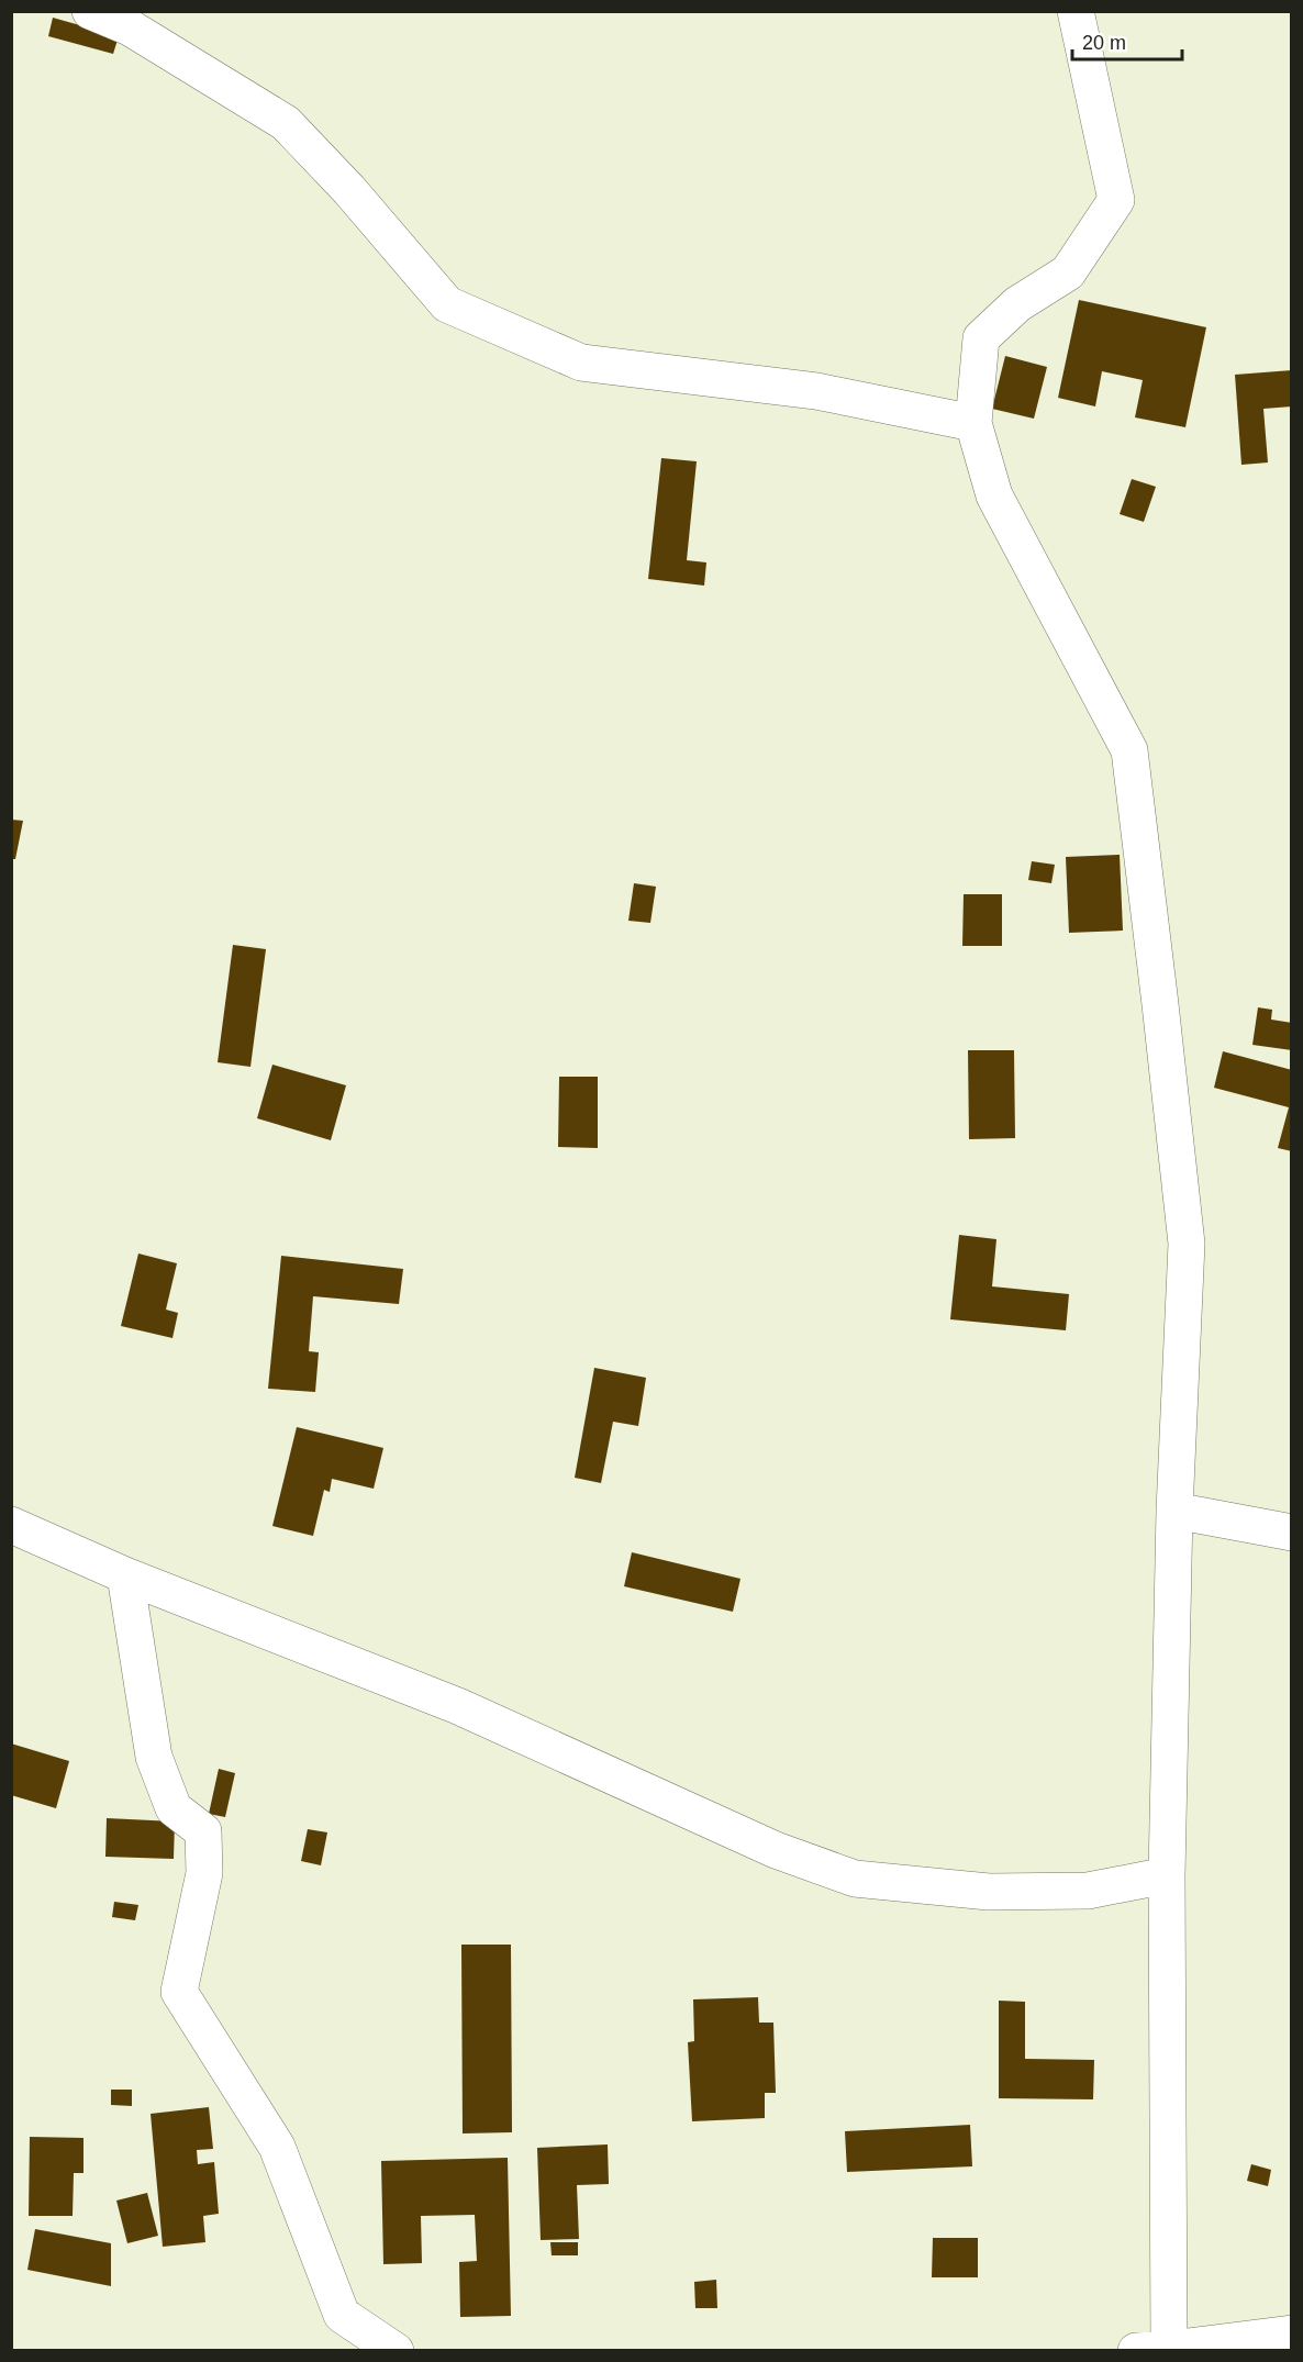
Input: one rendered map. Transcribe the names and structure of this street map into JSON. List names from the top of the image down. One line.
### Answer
{"scale_bar":"20 m"}
